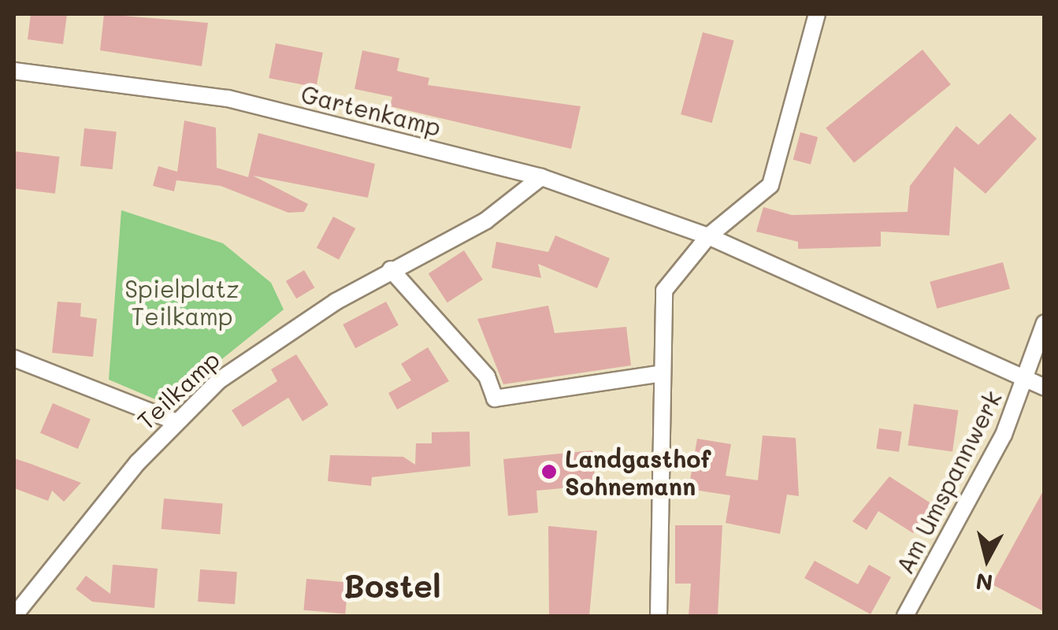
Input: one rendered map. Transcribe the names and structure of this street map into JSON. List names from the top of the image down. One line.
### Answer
{"streets":{"street":["Gartenkamp","Teilkamp","Am Umspannwerk"]},"crossings":[["Gartenkamp","Teilkamp"],["Gartenkamp","Am Umspannwerk"]],"districts":["Bostel"],"parks":["Spielplatz Teilkamp"],"places":["Landgasthof Sohnemann"],"north":"bottom"}
